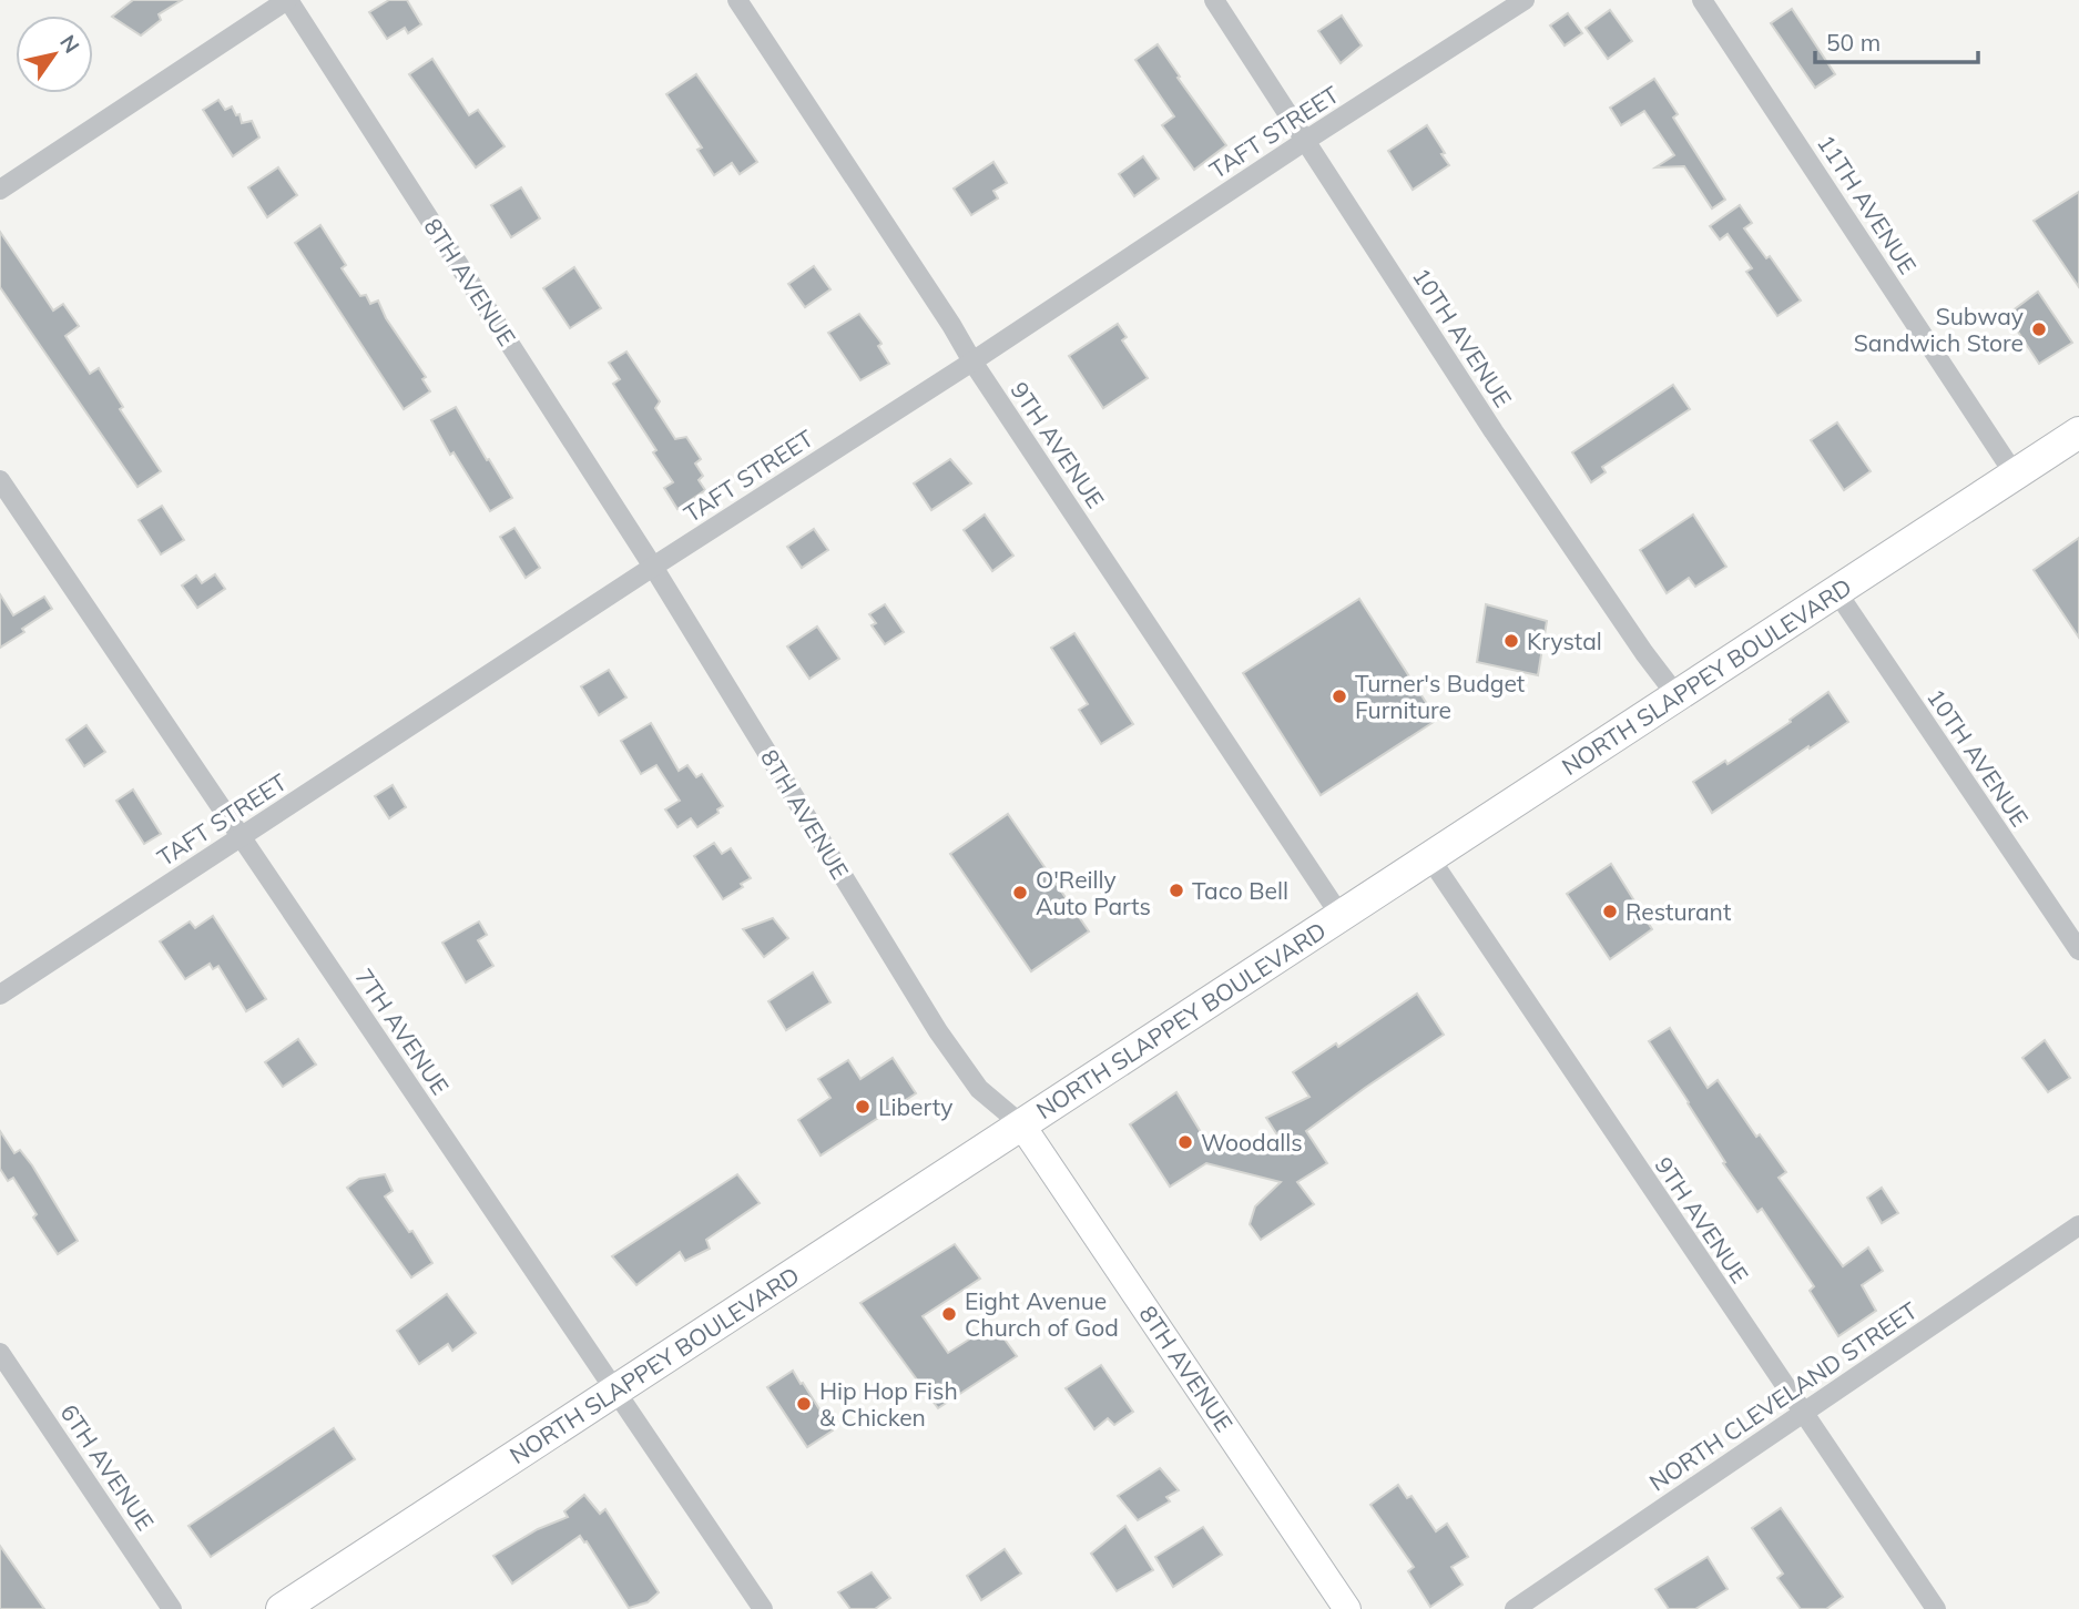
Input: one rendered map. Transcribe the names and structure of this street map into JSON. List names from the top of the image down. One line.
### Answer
{"streets":{"main road":["NORTH SLAPPEY BOULEVARD"],"street":["TAFT STREET","11TH AVENUE","8TH AVENUE","10TH AVENUE","9TH AVENUE","7TH AVENUE","NORTH CLEVELAND STREET","6TH AVENUE"]},"crossings":[["TAFT STREET","8TH AVENUE"],["TAFT STREET","10TH AVENUE"],["TAFT STREET","9TH AVENUE"],["TAFT STREET","7TH AVENUE"],["11TH AVENUE","NORTH SLAPPEY BOULEVARD"],["8TH AVENUE","NORTH SLAPPEY BOULEVARD"],["10TH AVENUE","NORTH SLAPPEY BOULEVARD"],["9TH AVENUE","NORTH SLAPPEY BOULEVARD"],["9TH AVENUE","NORTH CLEVELAND STREET"],["NORTH SLAPPEY BOULEVARD","7TH AVENUE"]],"places":["Subway Sandwich Store","Krystal","Turner's Budget Furniture","Taco Bell","O'Reilly Auto Parts","Resturant","Liberty","Woodalls","Eight Avenue Church of God","Hip Hop Fish & Chicken"],"scale_bar":"50 m","north":"top right"}
